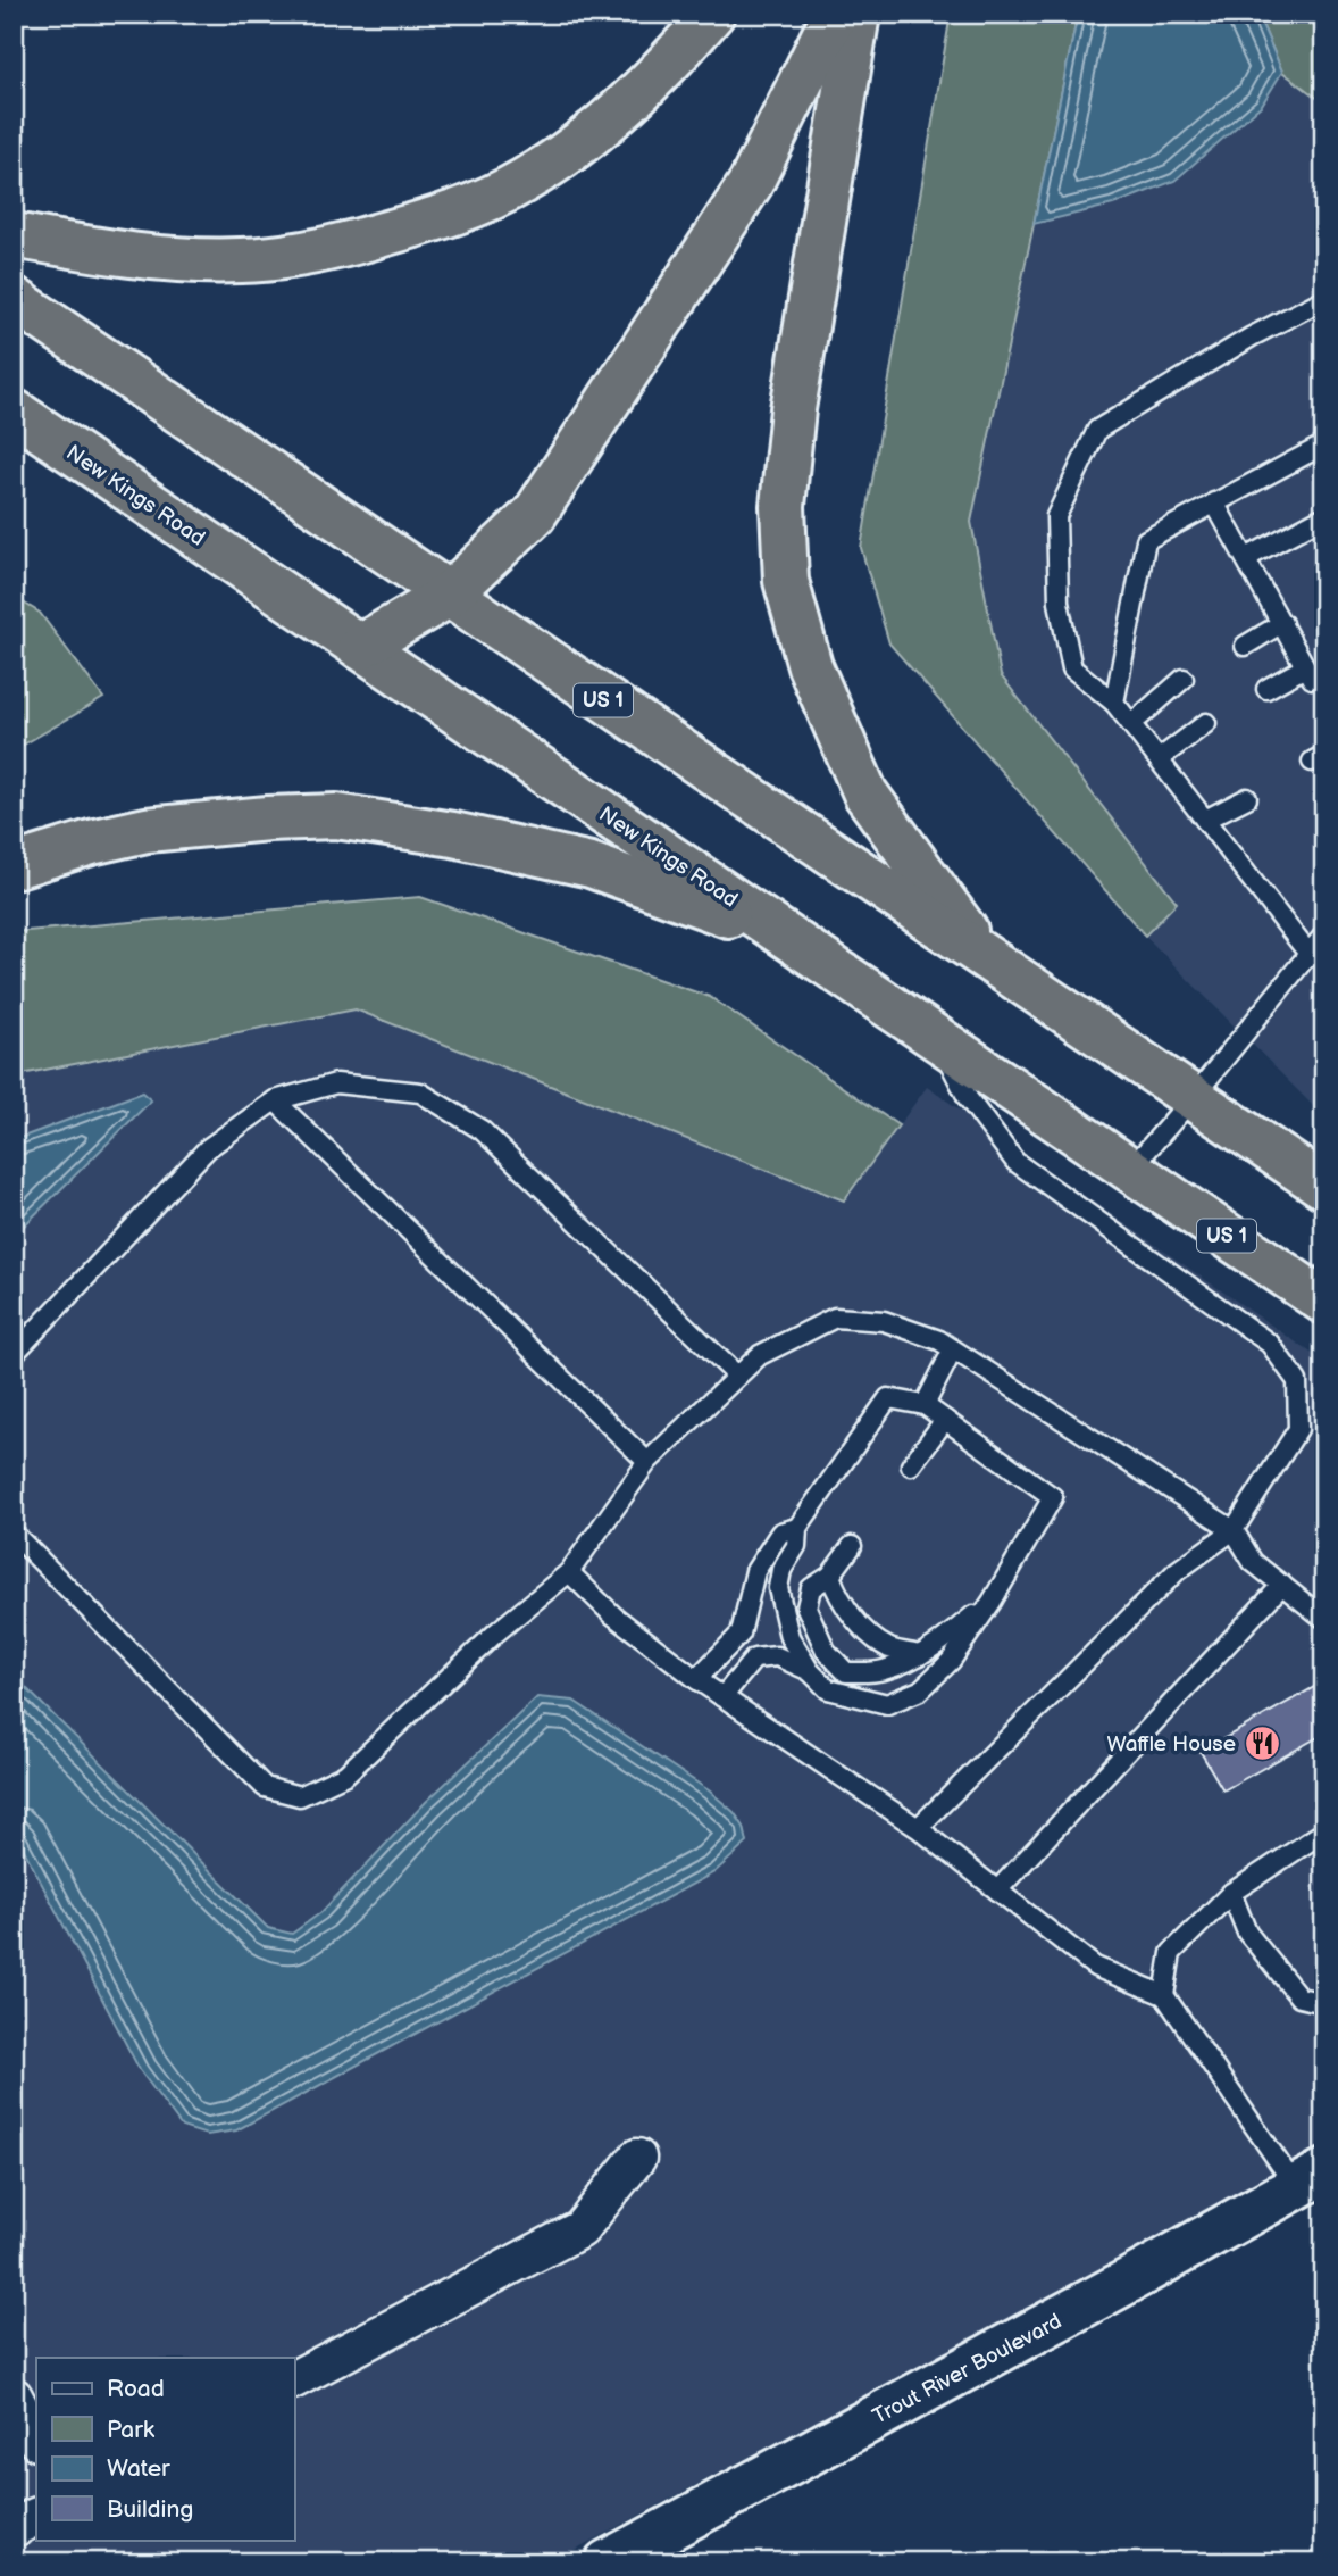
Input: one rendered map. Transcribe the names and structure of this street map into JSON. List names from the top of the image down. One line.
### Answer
{"streets":{"highway":["New Kings Road","US 1"],"street":["Trout River Boulevard"]},"places":{"restaurant":["Waffle House"]},"legend":["Road","Park","Water","Building"]}
